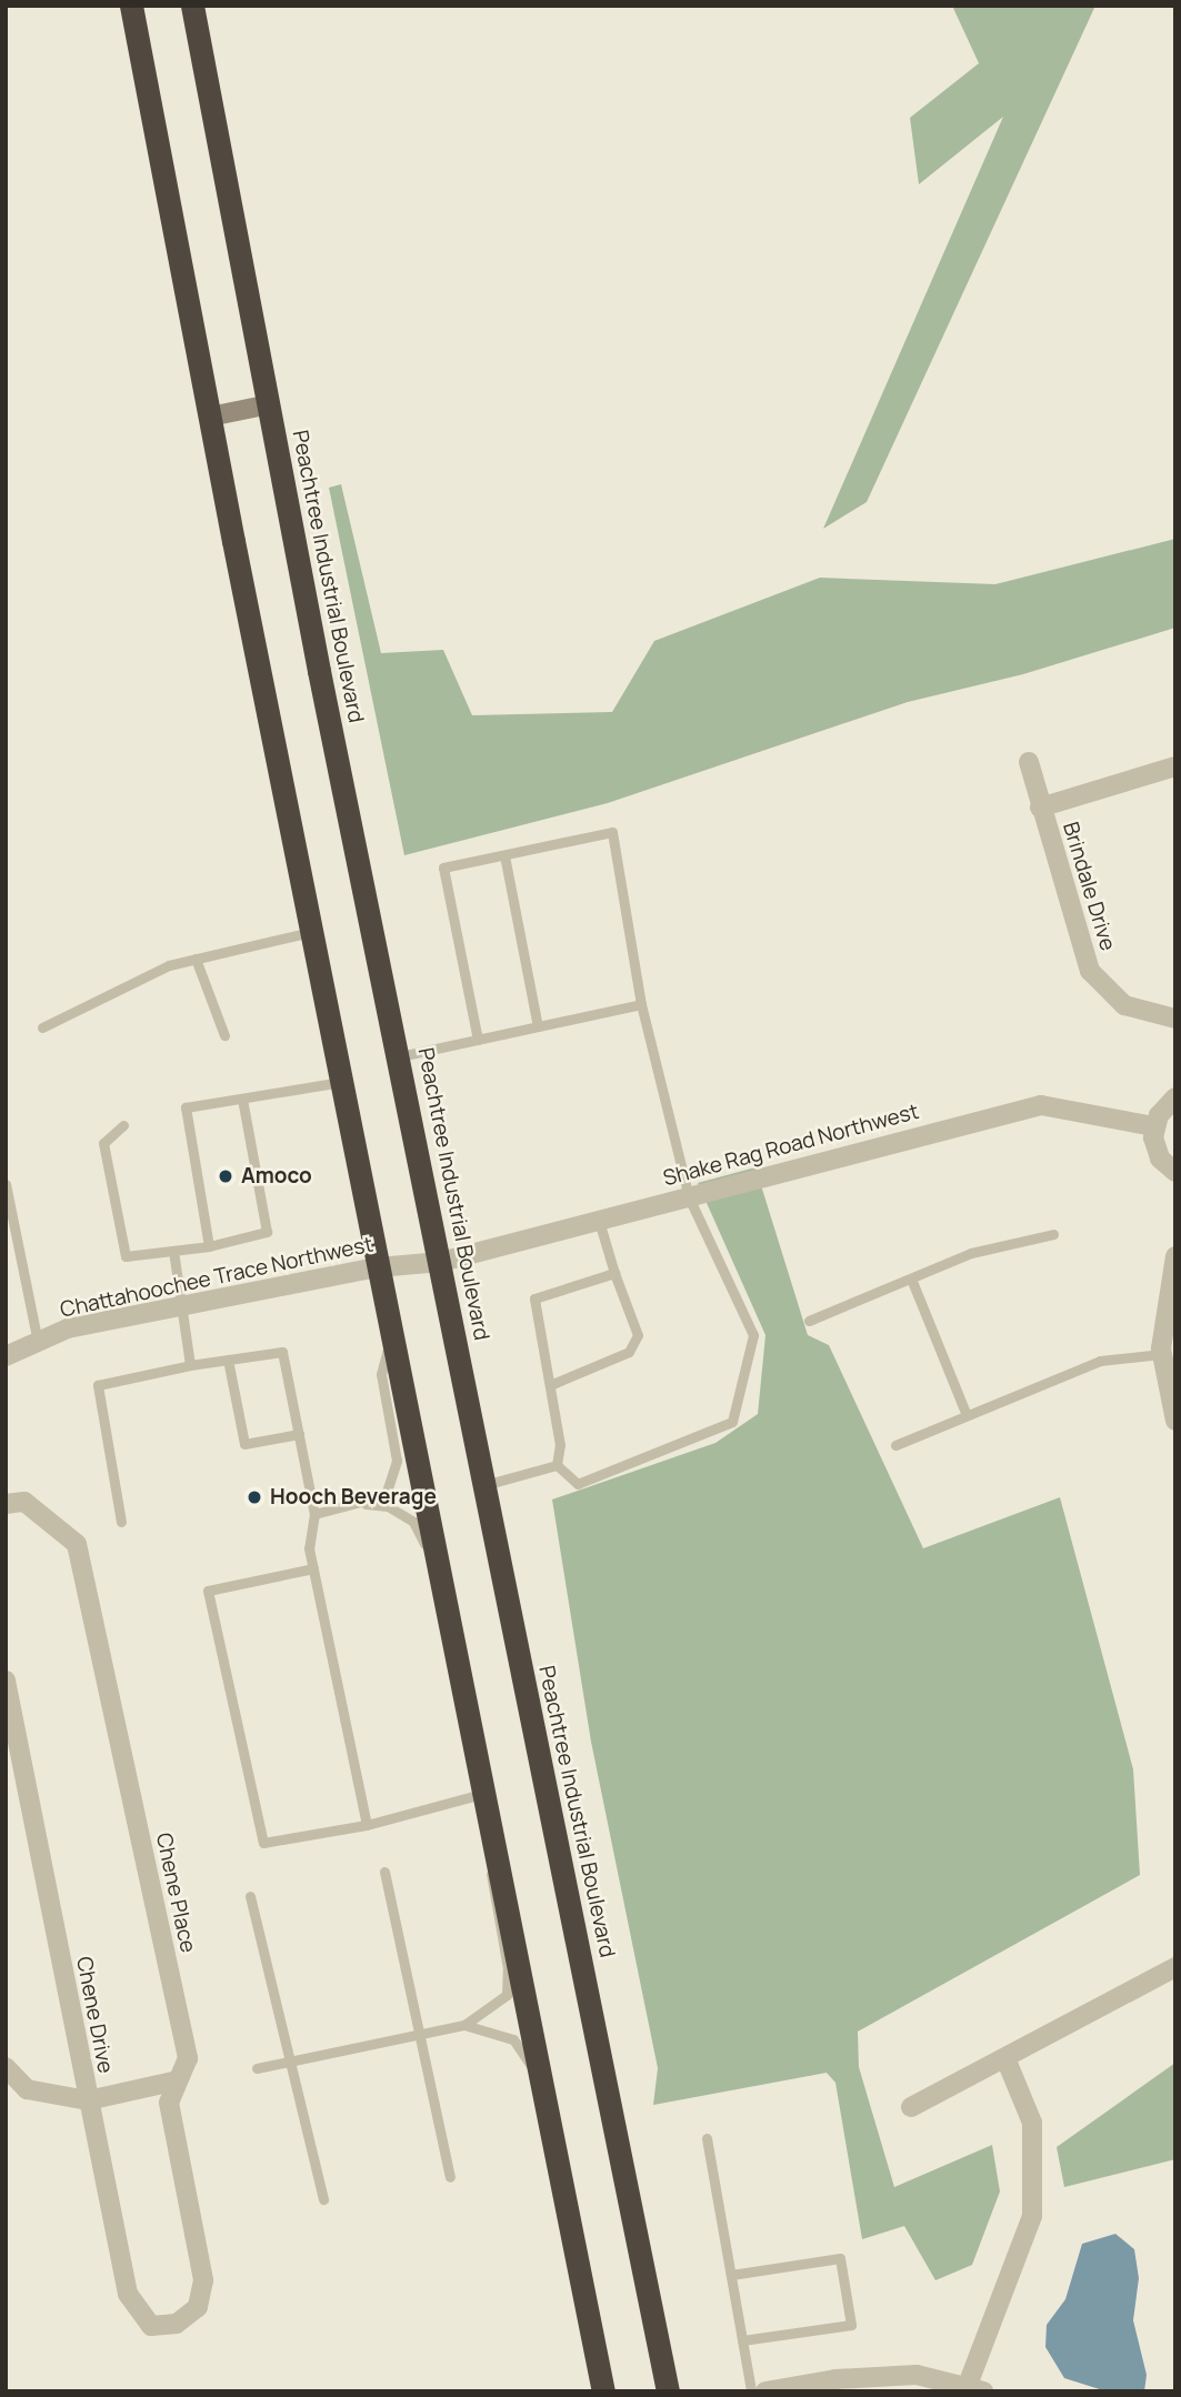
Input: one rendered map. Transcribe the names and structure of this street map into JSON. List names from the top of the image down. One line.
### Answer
{"streets":{"highway":["Peachtree Industrial Boulevard"],"street":["Brindale Drive","Shake Rag Road Northwest","Chattahoochee Trace Northwest","Chene Place","Chene Drive"]},"crossings":[["Peachtree Industrial Boulevard","Shake Rag Road Northwest"],["Peachtree Industrial Boulevard","Chattahoochee Trace Northwest"],["Shake Rag Road Northwest","Chattahoochee Trace Northwest"],["Chene Place","Chene Drive"]],"places":["Amoco","Hooch Beverage"]}
